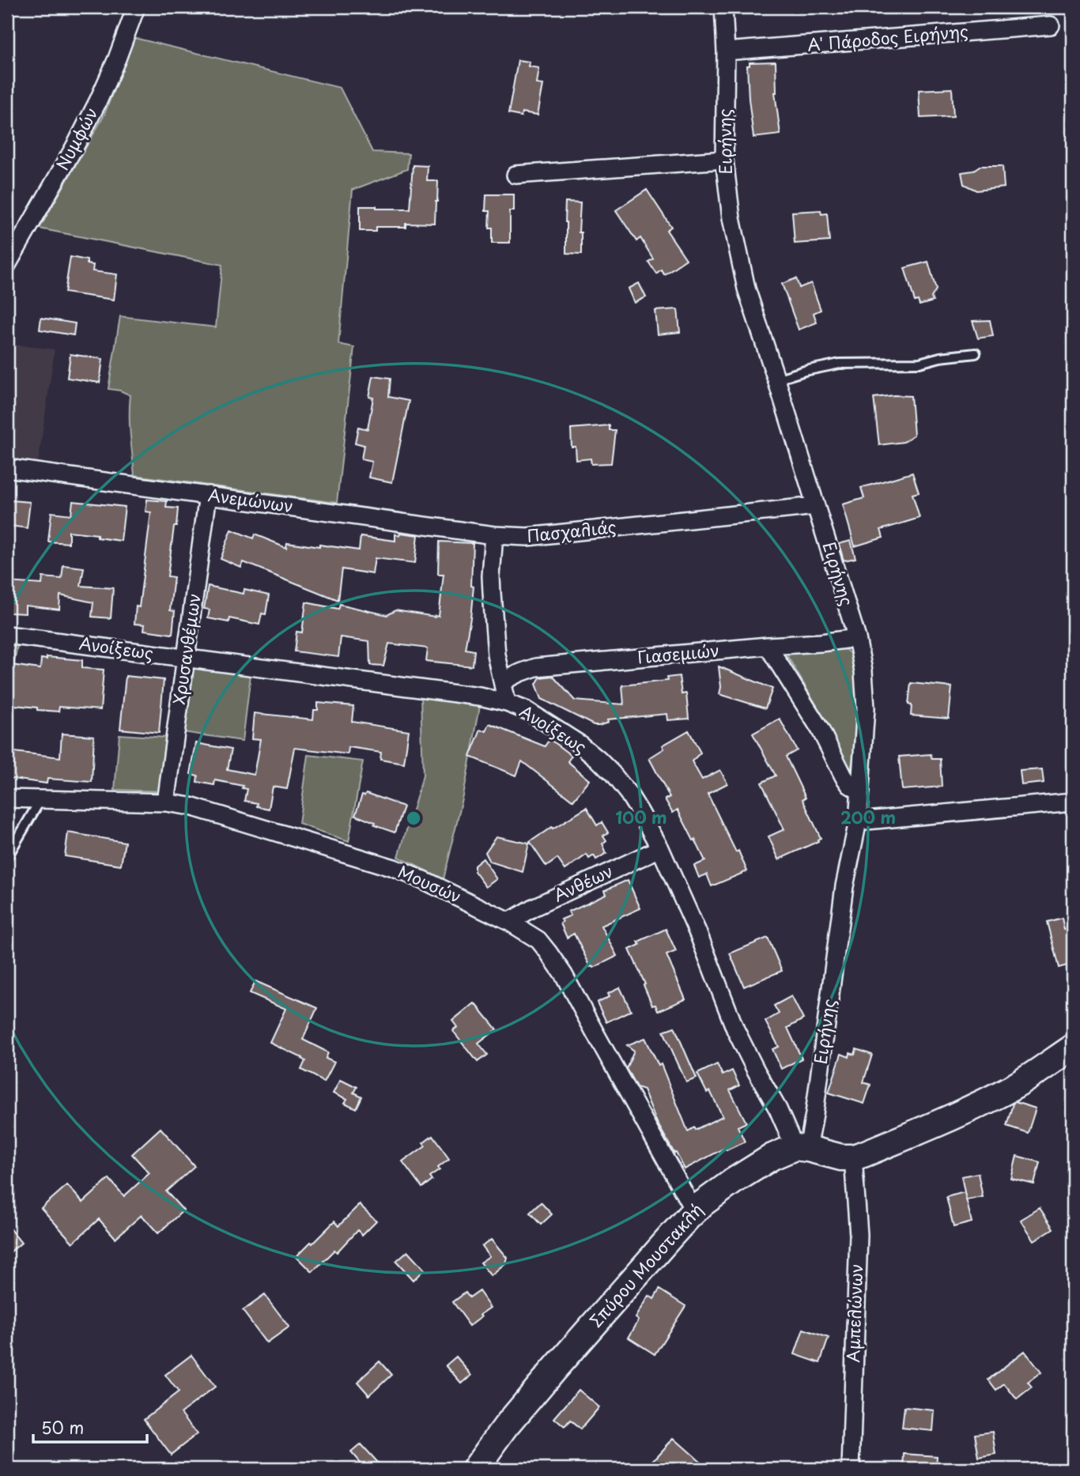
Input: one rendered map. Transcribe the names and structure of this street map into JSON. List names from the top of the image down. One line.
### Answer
{"streets":{"street":["A' Πάροδος Ειρήνης","Νυμφών","Ειρήνης","Ανεμώνων","Πασχαλιάς","Ανοίξεως","Χρυσανθέμων","Γιασεμιών","Ανθέων","Μουσών","Σπύρου Μουστακλή","Αμπελώνων"]},"crossings":[["A' Πάροδος Ειρήνης","Ειρήνης"],["Ειρήνης","Πασχαλιάς"],["Ειρήνης","Ανοίξεως"],["Ειρήνης","Γιασεμιών"],["Ειρήνης","Σπύρου Μουστακλή"],["Ανεμώνων","Πασχαλιάς"],["Ανεμώνων","Χρυσανθέμων"],["Ανοίξεως","Χρυσανθέμων"],["Ανοίξεως","Ανθέων"],["Ανοίξεως","Σπύρου Μουστακλή"],["Χρυσανθέμων","Μουσών"],["Ανθέων","Μουσών"],["Μουσών","Σπύρου Μουστακλή"]],"scale_bar":"50 m","rings":["100 m","200 m"]}
